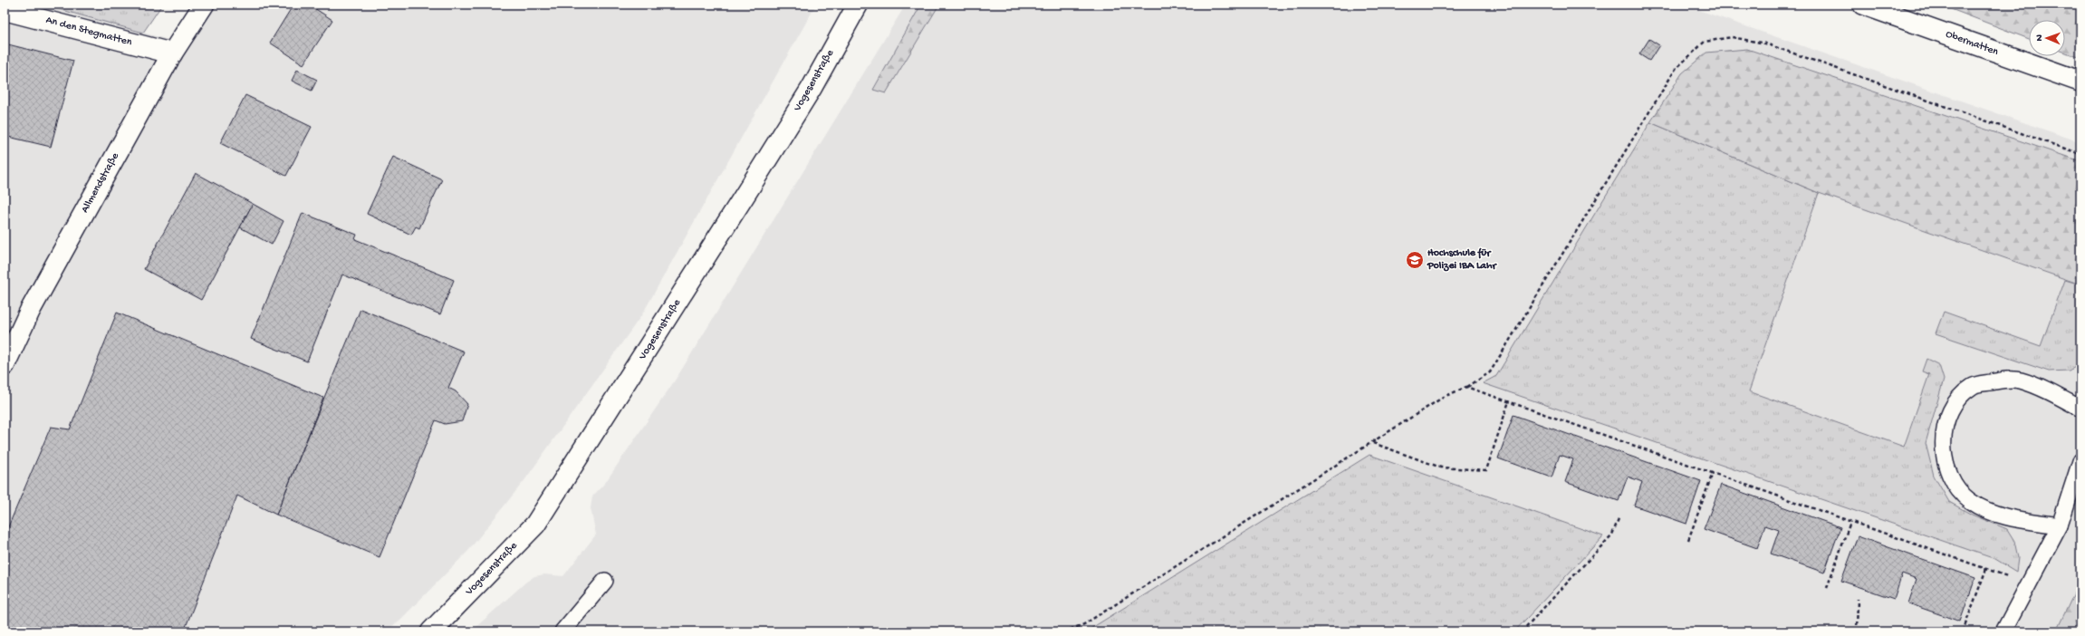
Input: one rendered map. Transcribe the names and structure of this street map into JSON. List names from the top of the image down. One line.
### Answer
{"streets":{"street":["An den Stegmatten","Obermatten","Vogesenstraße","Allmendstraße"]},"crossings":[["An den Stegmatten","Allmendstraße"]],"places":{"school or university":["Hochschule für Polizei IBA Lahr"]},"north":"left"}
